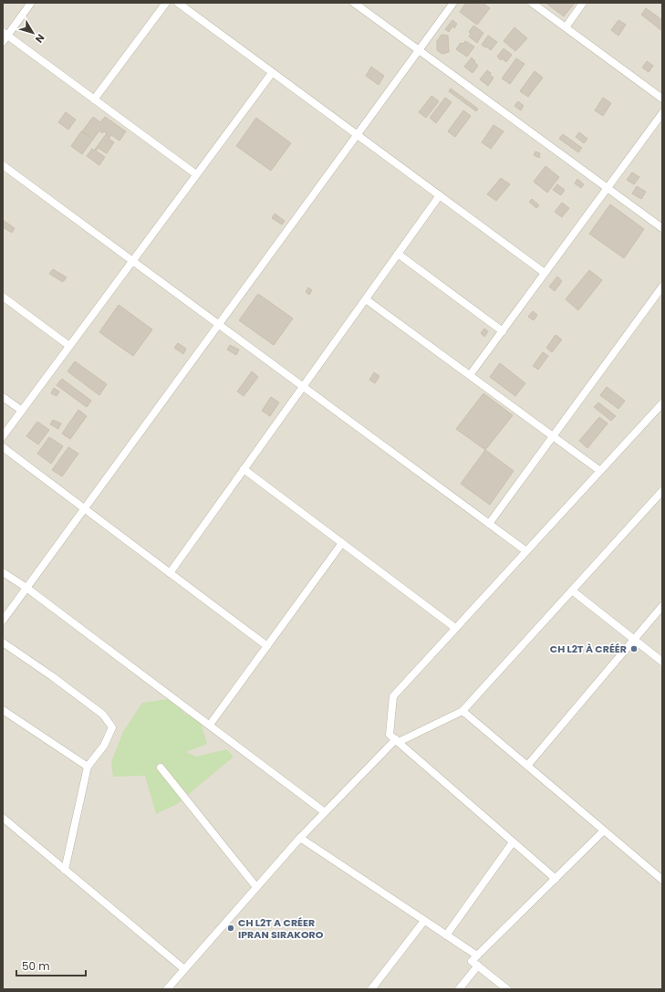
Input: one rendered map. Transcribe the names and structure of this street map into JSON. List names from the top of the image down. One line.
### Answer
{"places":["CH L2T À CRÉÉR","CH L2T A CRÉER IPRAN SIRAKORO"],"scale_bar":"50 m","north":"bottom right"}
